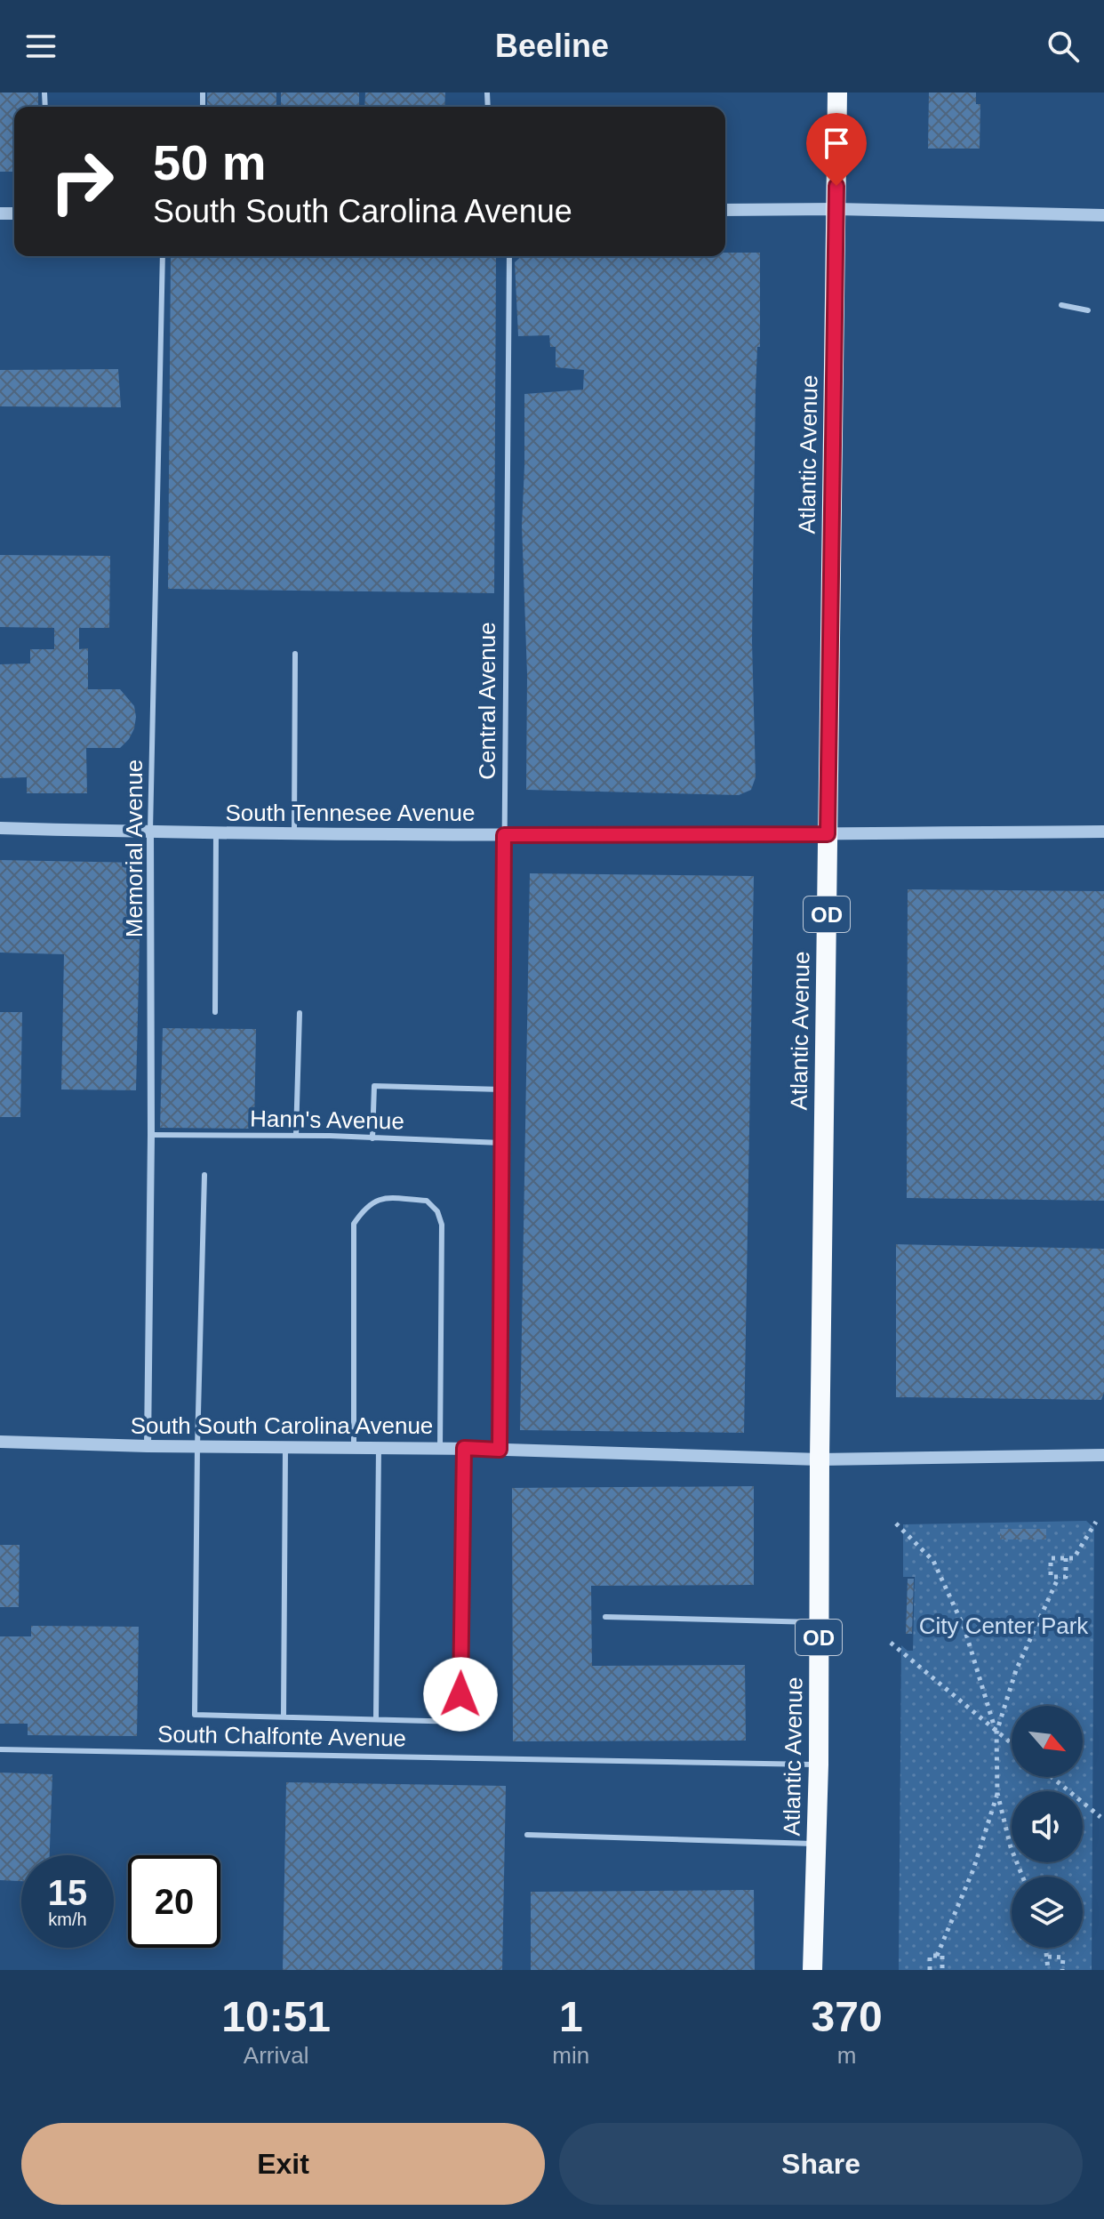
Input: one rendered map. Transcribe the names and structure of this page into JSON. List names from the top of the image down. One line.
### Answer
{"streets":{"highway":["Atlantic Avenue","OD"],"street":["South Tennesee Avenue","Memorial Avenue","South South Carolina Avenue"],"lane":["Central Avenue","Hann's Avenue","South Chalfonte Avenue"]},"crossings":[["Atlantic Avenue","South Tennesee Avenue"],["Atlantic Avenue","South South Carolina Avenue"],["Atlantic Avenue","South Chalfonte Avenue"],["Central Avenue","South Tennesee Avenue"],["Central Avenue","Hann's Avenue"],["Central Avenue","South South Carolina Avenue"],["South Tennesee Avenue","Memorial Avenue"],["Memorial Avenue","Hann's Avenue"],["Memorial Avenue","South South Carolina Avenue"]],"parks":["City Center Park"],"north":"bottom right","page":{"header":"Beeline","turn":["50 m","South South Carolina Avenue"],"speed":"15 km/h","limit":"20","eta":["10:51","Arrival","1","min","370","m"],"buttons":["Exit","Share"]}}
